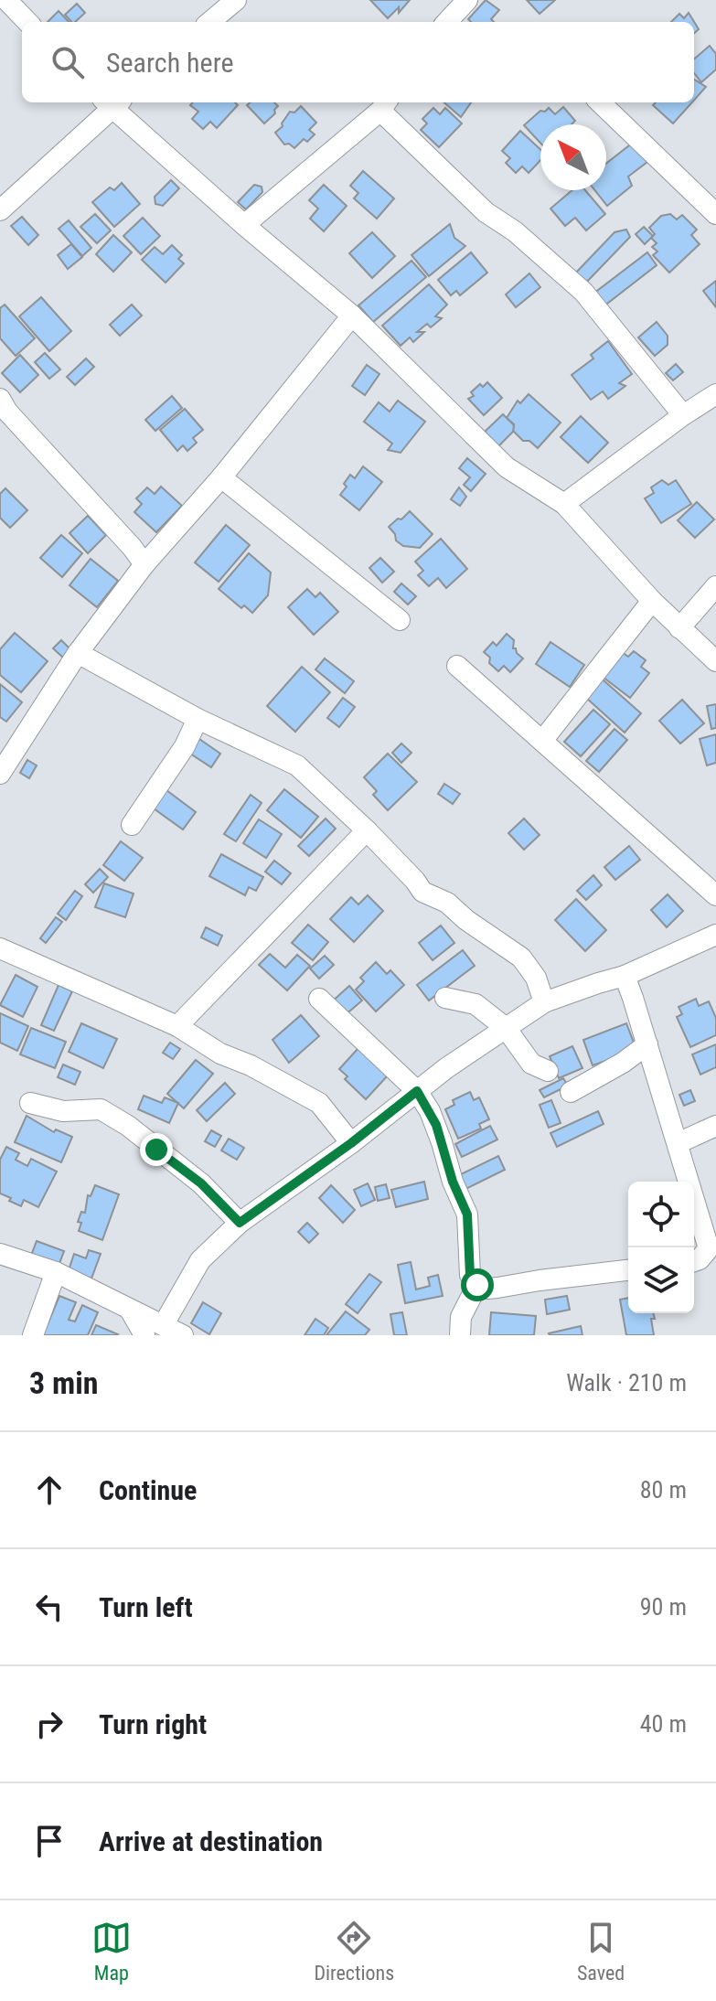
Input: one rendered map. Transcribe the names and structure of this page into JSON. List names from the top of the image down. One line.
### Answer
{"north":"top left","page":{"search":"Search here","heading":["3 min","Walk · 210 m"],"list":[["Continue","80 m"],["Turn left","90 m"],["Turn right","40 m"],"Arrive at destination"],"nav":["Map","Directions","Saved"]}}
